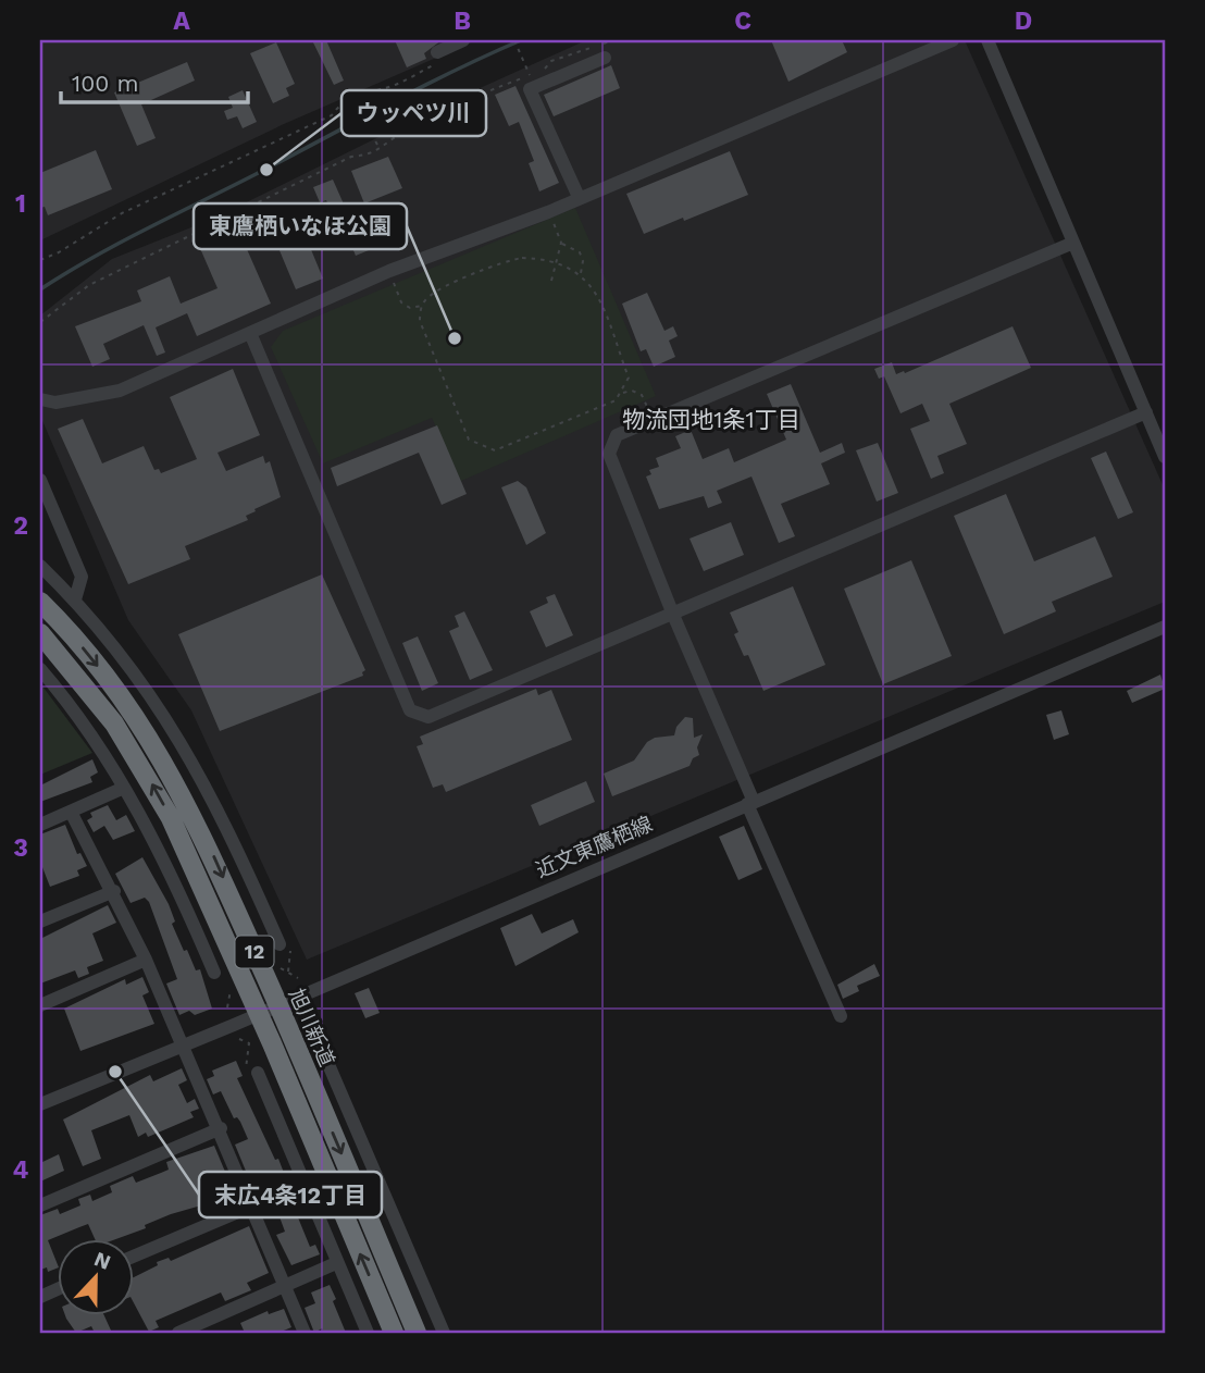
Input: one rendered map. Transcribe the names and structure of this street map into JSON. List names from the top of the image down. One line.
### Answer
{"streets":{"highway":["12","旭川新道"],"street":["近文東鷹栖線"]},"crossings":[["近文東鷹栖線","旭川新道"]],"districts":["物流団地1条1丁目"],"places":["ウッペツ川","東鷹栖いなほ公園","末広4条12丁目"],"scale_bar":"100 m","north":"top","grid":{"columns":["A","B","C","D"],"rows":["1","2","3","4"]}}
